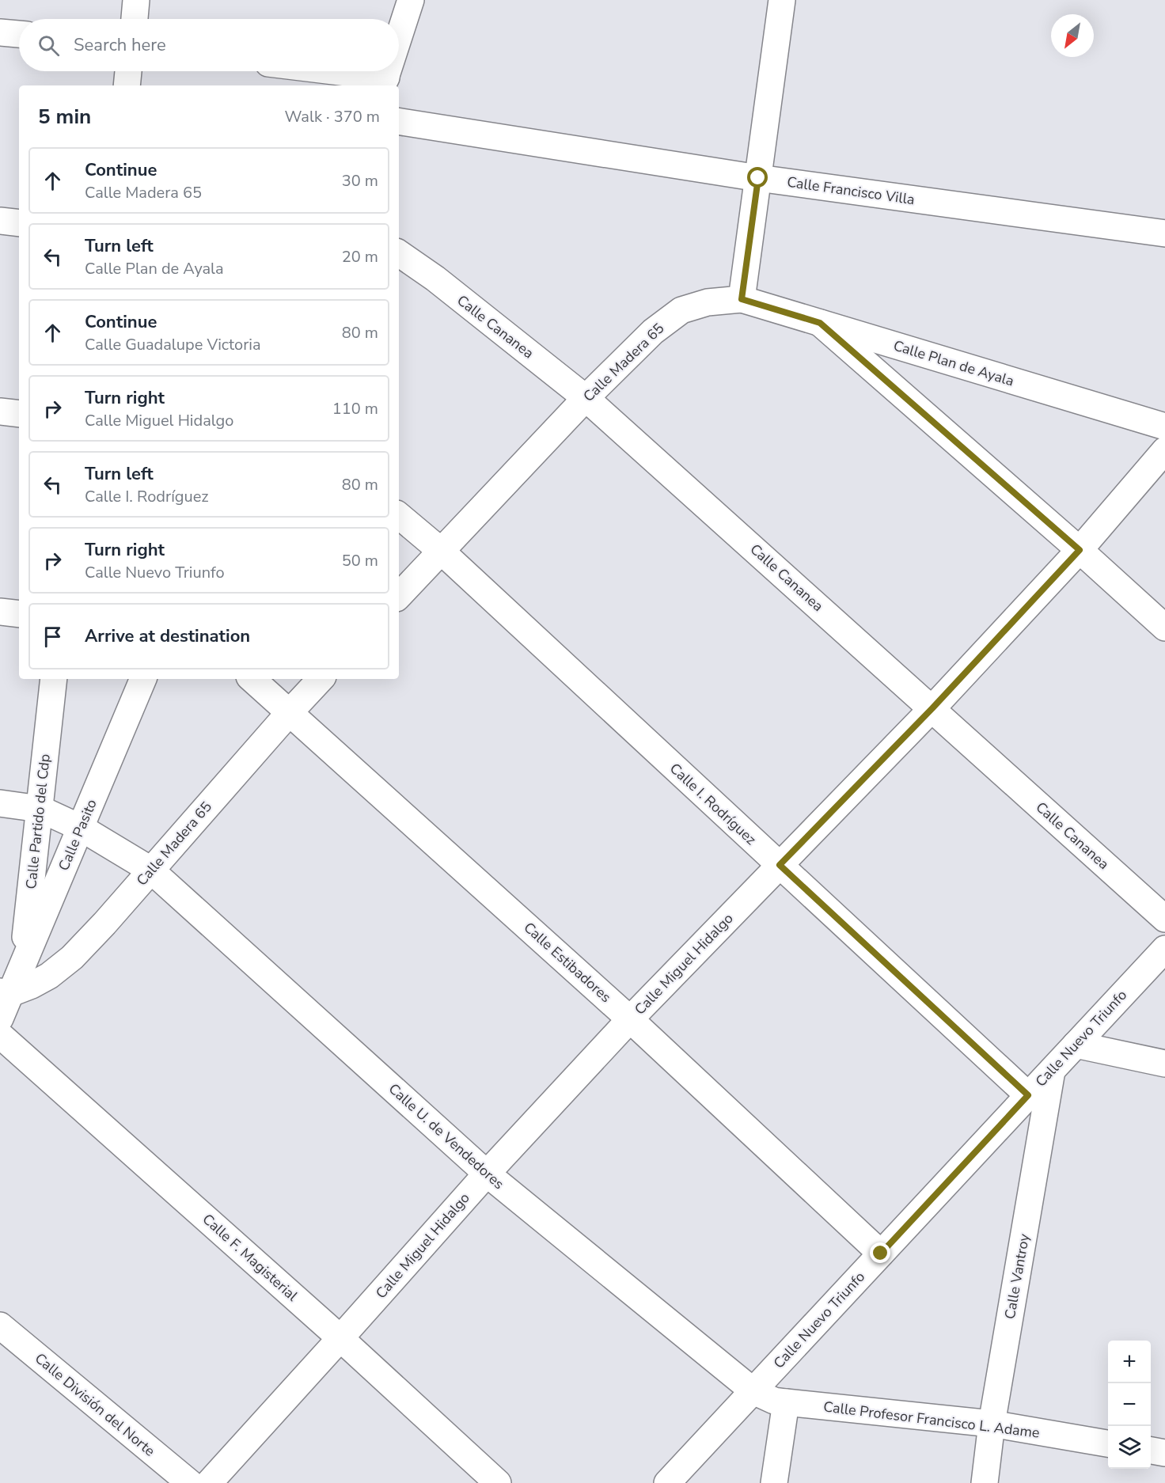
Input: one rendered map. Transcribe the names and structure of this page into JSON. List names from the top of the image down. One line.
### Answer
{"streets":{"street":["Calle Francisco Villa","Calle Cananea","Calle Madera 65","Calle Plan de Ayala","Calle I. Rodríguez","Calle Partido del Cdp","Calle Pasito","Calle Estibadores","Calle Miguel Hidalgo","Calle Nuevo Triunfo","Calle U. de Vendedores","Calle F. Magisterial","Calle Vantroy","Calle División del Norte","Calle Profesor Francisco L. Adame"]},"crossings":[["Calle Cananea","Calle Madera 65"],["Calle Cananea","Calle Miguel Hidalgo"],["Calle Madera 65","Calle Plan de Ayala"],["Calle Madera 65","Calle I. Rodríguez"],["Calle Madera 65","Calle Pasito"],["Calle Madera 65","Calle Estibadores"],["Calle Madera 65","Calle U. de Vendedores"],["Calle I. Rodríguez","Calle Miguel Hidalgo"],["Calle I. Rodríguez","Calle Nuevo Triunfo"],["Calle Partido del Cdp","Calle Pasito"],["Calle Partido del Cdp","Calle U. de Vendedores"],["Calle Pasito","Calle U. de Vendedores"],["Calle Estibadores","Calle Miguel Hidalgo"],["Calle Estibadores","Calle Nuevo Triunfo"],["Calle Miguel Hidalgo","Calle U. de Vendedores"],["Calle Miguel Hidalgo","Calle F. Magisterial"],["Calle Nuevo Triunfo","Calle U. de Vendedores"],["Calle Nuevo Triunfo","Calle Vantroy"],["Calle Nuevo Triunfo","Calle Profesor Francisco L. Adame"],["Calle U. de Vendedores","Calle Profesor Francisco L. Adame"],["Calle Vantroy","Calle Profesor Francisco L. Adame"]],"north":"bottom left","page":{"search":"Search here","heading":["5 min","Walk · 370 m"],"list":[["Continue","Calle Madera 65","30 m"],["Turn left","Calle Plan de Ayala","20 m"],["Continue","Calle Guadalupe Victoria","80 m"],["Turn right","Calle Miguel Hidalgo","110 m"],["Turn left","Calle I. Rodríguez","80 m"],["Turn right","Calle Nuevo Triunfo","50 m"],"Arrive at destination"],"map_buttons":["+","−"]}}
